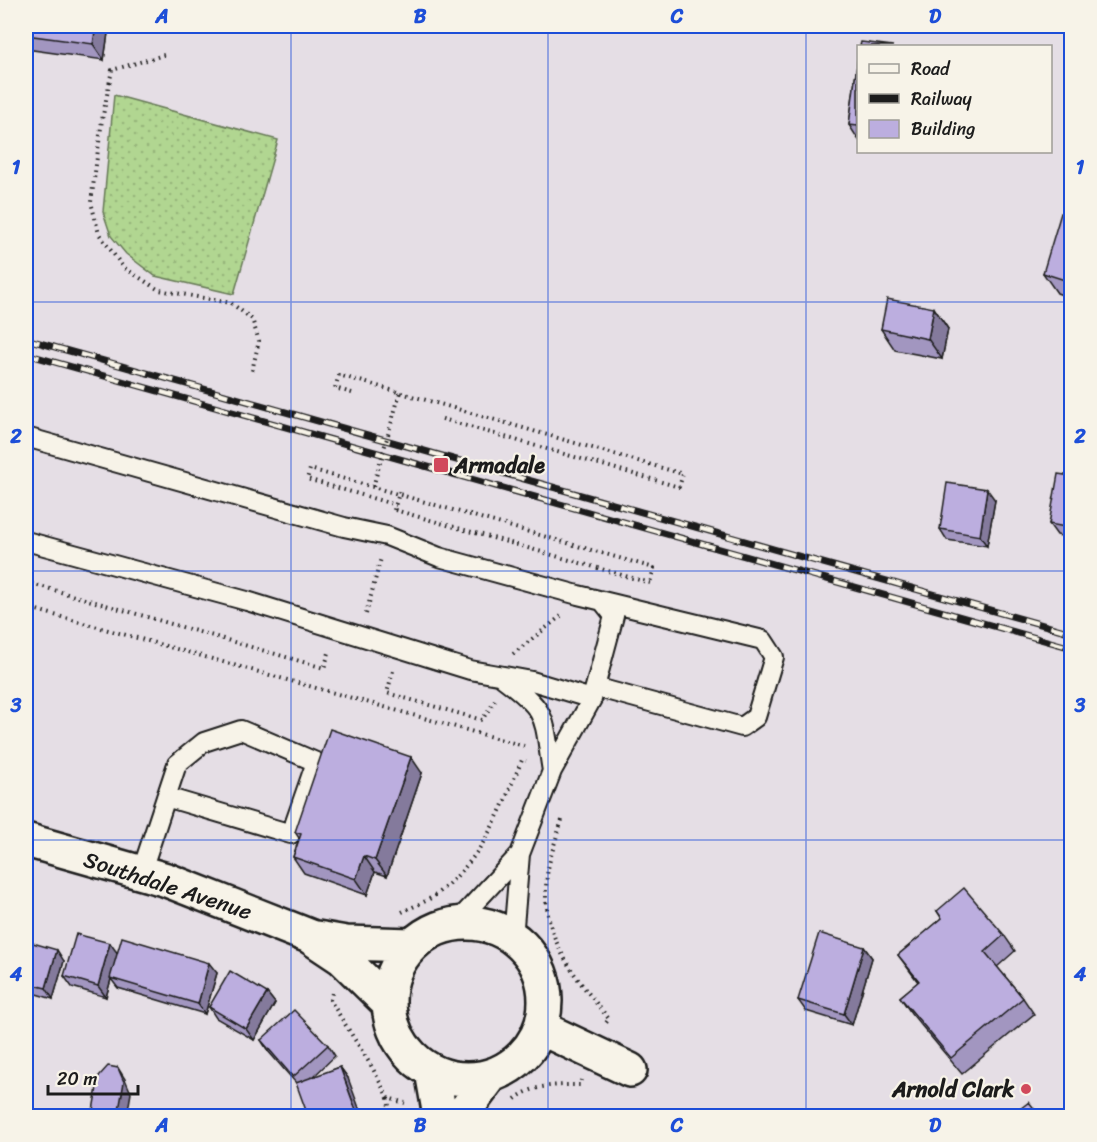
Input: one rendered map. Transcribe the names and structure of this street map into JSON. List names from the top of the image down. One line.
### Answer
{"streets":{"street":["Southdale Avenue"]},"places":{"transit":["Armadale"],"other":["Arnold Clark"]},"legend":["Road","Railway","Building"],"scale_bar":"20 m","grid":{"columns":["A","B","C","D"],"rows":["1","2","3","4"]}}
